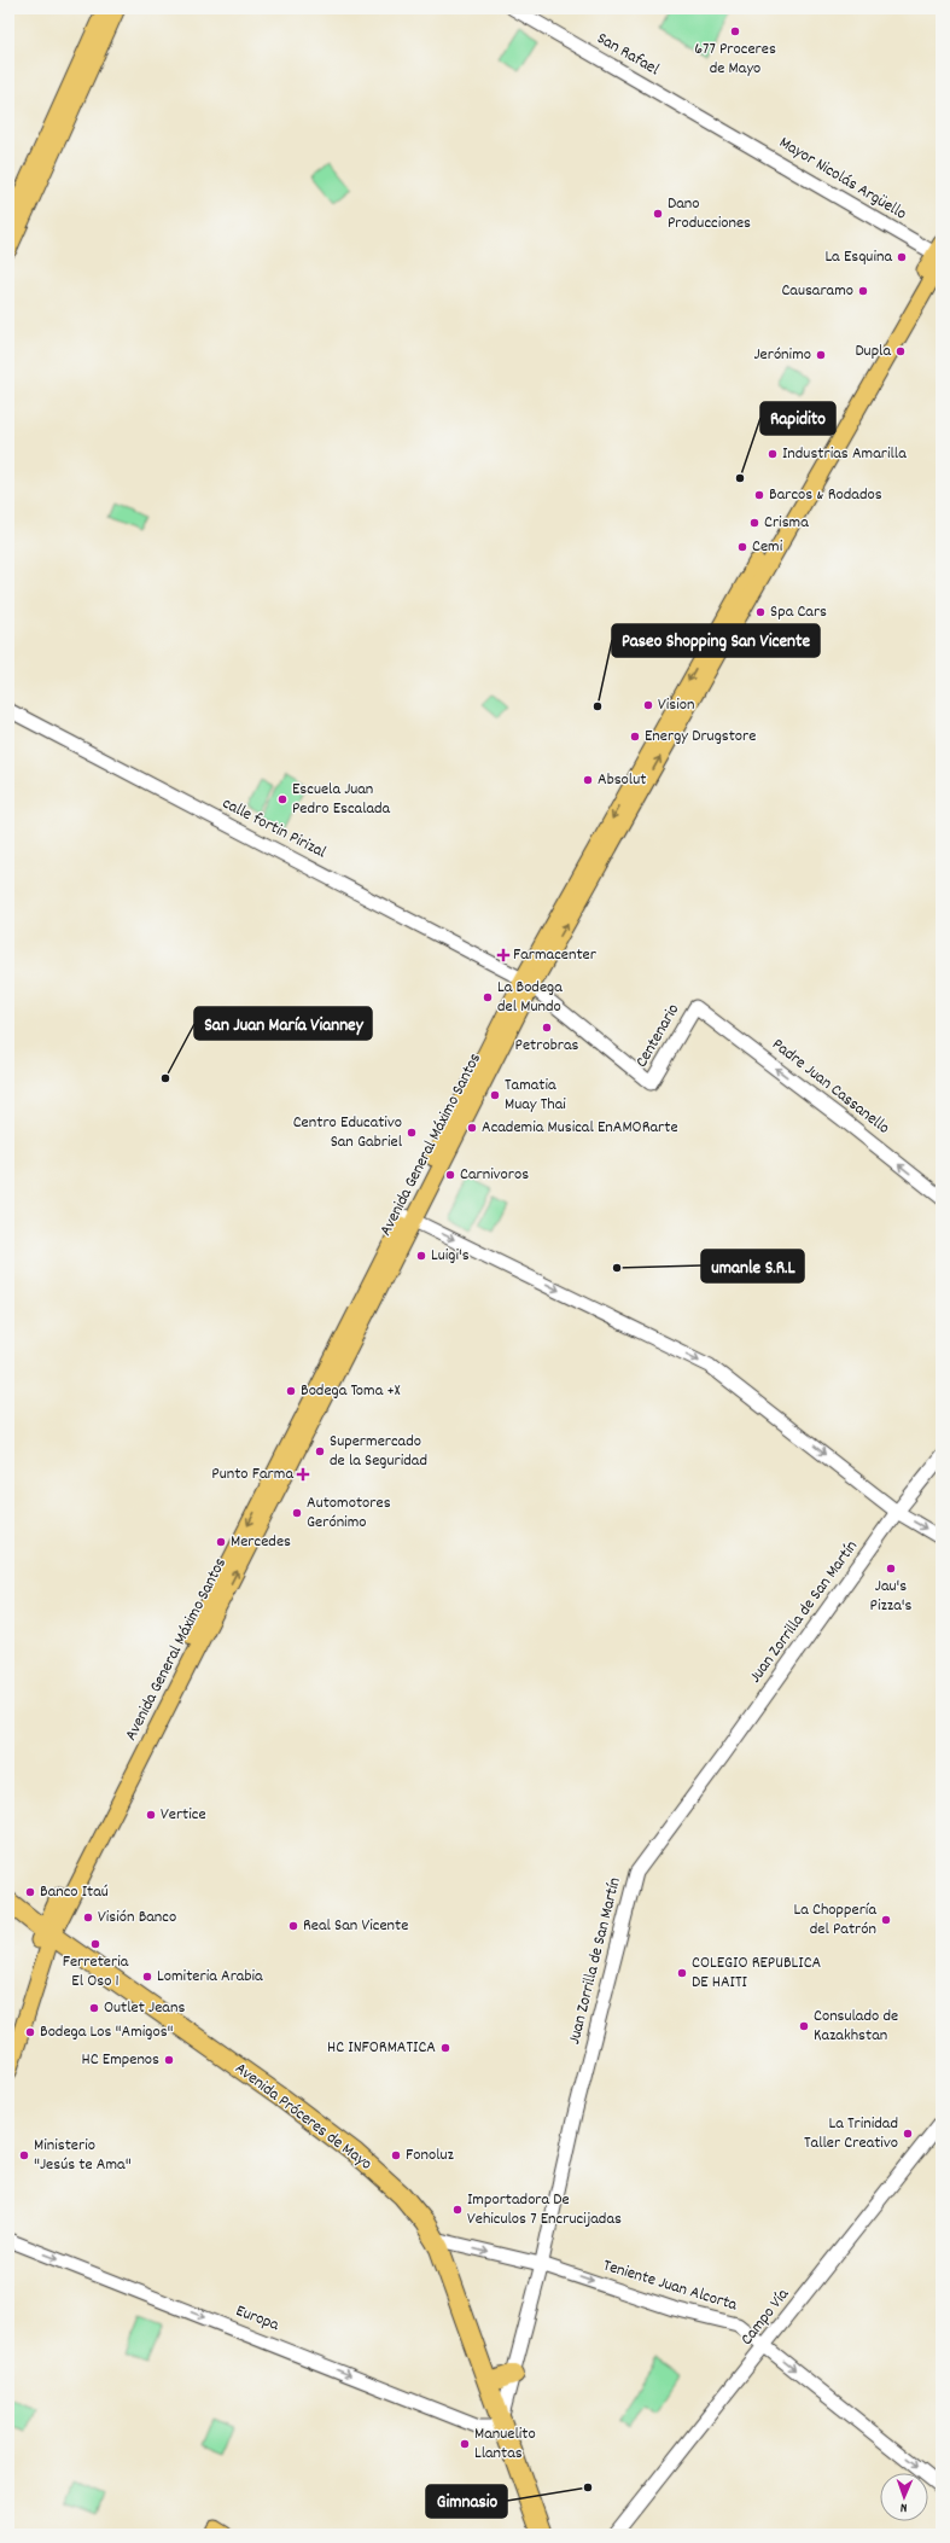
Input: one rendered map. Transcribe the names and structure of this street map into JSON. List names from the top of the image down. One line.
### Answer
{"streets":{"highway":["Avenida Próceres de Mayo"],"main road":["Avenida General Máximo Santos"],"street":["San Rafael","Mayor Nicolás Argüello","calle fortin Pirizal","Centenario","Padre Juan Cassanello","Juan Zorrilla de San Martín","Teniente Juan Alcorta","Campo Vía","Europa"]},"crossings":[["San Rafael","Mayor Nicolás Argüello"],["Mayor Nicolás Argüello","Avenida General Máximo Santos"],["calle fortin Pirizal","Centenario"],["calle fortin Pirizal","Avenida General Máximo Santos"],["Centenario","Padre Juan Cassanello"],["Avenida General Máximo Santos","Avenida Próceres de Mayo"],["Juan Zorrilla de San Martín","Avenida Próceres de Mayo"],["Juan Zorrilla de San Martín","Teniente Juan Alcorta"],["Juan Zorrilla de San Martín","Europa"],["Avenida Próceres de Mayo","Teniente Juan Alcorta"],["Avenida Próceres de Mayo","Europa"],["Teniente Juan Alcorta","Campo Vía"]],"one_way":["Padre Juan Cassanello","Teniente Juan Alcorta","Europa"],"places":{"other":["677 Proceres de Mayo","Dano Producciones","La Esquina","Causaramo","Dupla","Jerónimo","Industrias Amarilla","Rapidito","Barcos & Rodados","Crisma","Cemi","Spa Cars","Vision","Paseo Shopping San Vicente","Energy Drugstore","Absolut","Escuela Juan Pedro Escalada","La Bodega del Mundo","Petrobras","San Juan María Vianney","Tamatia Muay Thai","Academia Musical EnAMORarte","Centro Educativo San Gabriel","Carnivoros","Luigi's","umanle S.R.L","Bodega Toma +X","Supermercado de la Seguridad","Automotores Gerónimo","Mercedes","Jau's Pizza's","Vertice","Banco Itaú","Visión Banco","La Choppería del Patrón","Real San Vicente","Ferreteria El Oso 1","COLEGIO REPUBLICA DE HAITI","Lomiteria Arabia","Outlet Jeans","Consulado de Kazakhstan","Bodega Los \"Amigos\"","HC INFORMATICA","HC Empenos","La Trinidad Taller Creativo","Ministerio \"Jesús te Ama\"","Fonoluz","Importadora De Vehiculos 7 Encrucijadas","Manuelito Llantas","Gimnasio"],"health":["Farmacenter","Punto Farma"]},"north":"bottom"}
